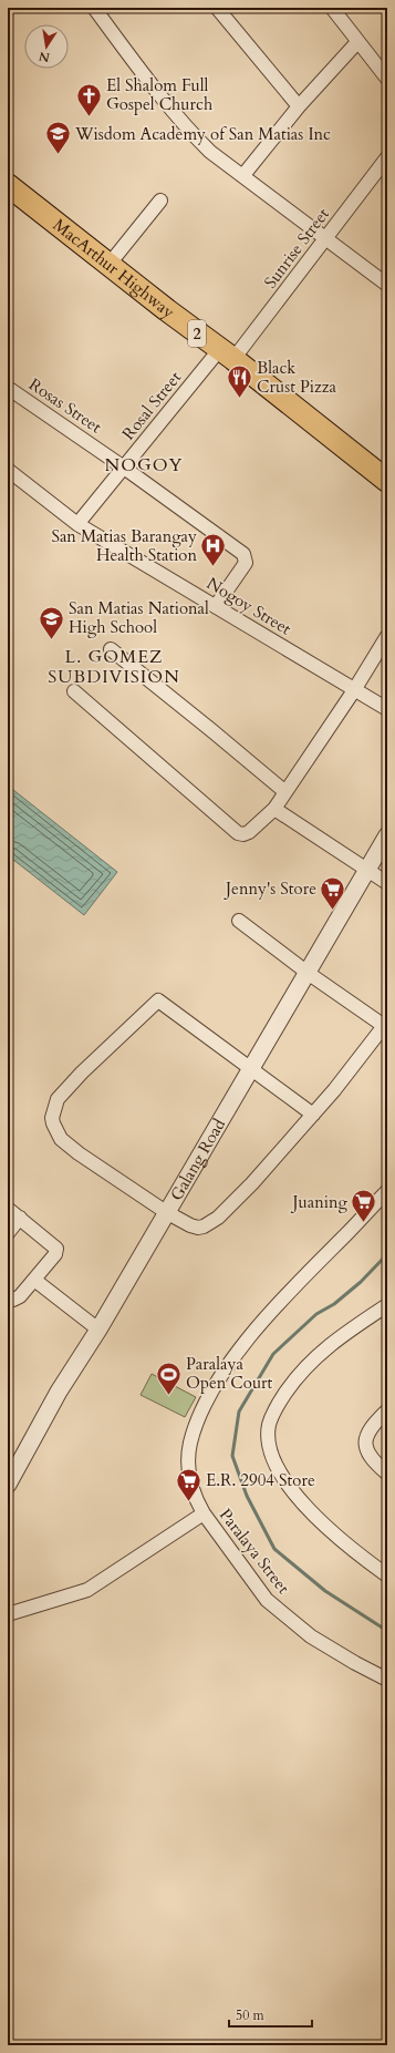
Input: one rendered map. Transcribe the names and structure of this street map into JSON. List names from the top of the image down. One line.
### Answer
{"streets":{"highway":["MacArthur Highway","2"],"street":["Sunrise Street","Rosas Street","Rosal Street","Nogoy Street","Galang Road","Paralaya Street"]},"crossings":[["Sunrise Street","MacArthur Highway"],["Sunrise Street","Rosal Street"],["MacArthur Highway","Rosal Street"],["Rosas Street","Rosal Street"],["Rosas Street","Nogoy Street"],["Rosal Street","Nogoy Street"]],"districts":["NOGOY","L. GOMEZ SUBDIVISION"],"places":{"church":["El Shalom Full Gospel Church"],"school or university":["Wisdom Academy of San Matias Inc","San Matias National High School"],"restaurant":["Black Crust Pizza"],"hospital":["San Matias Barangay Health Station"],"supermarket":["Jenny's Store","Juaning","E.R. 2904 Store"],"sports":["Paralaya Open Court"]},"scale_bar":"50 m","north":"bottom"}
